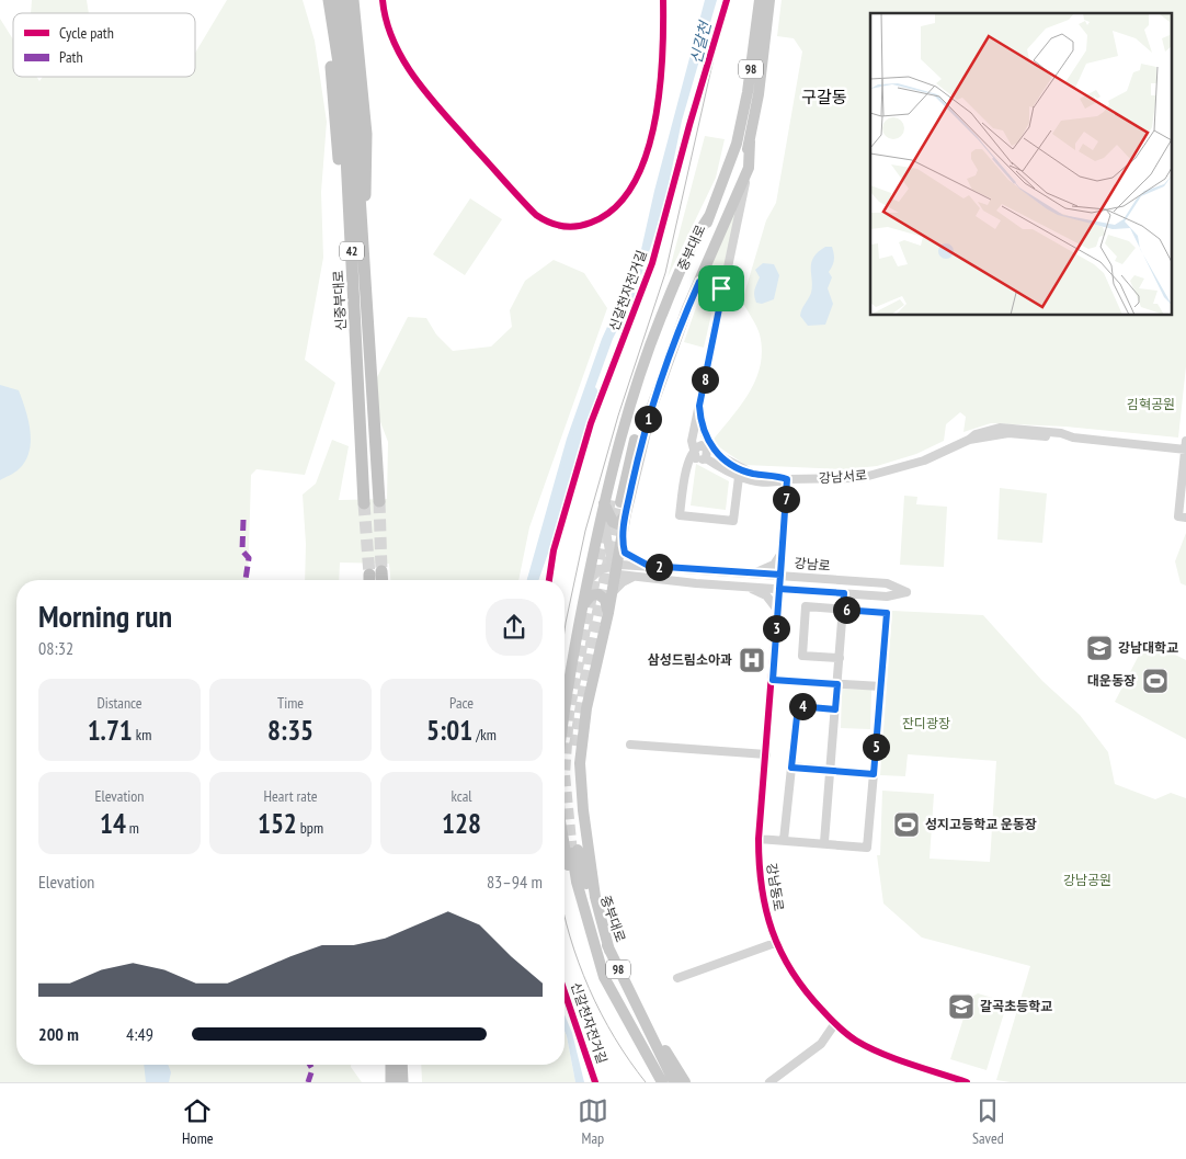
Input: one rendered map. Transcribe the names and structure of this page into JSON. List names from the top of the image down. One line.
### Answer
{"streets":{"highway":["42","신중부대로"],"main road":["98","중부대로"],"street":["강남서로","강남로","강남동로"],"cycle path":["신갈천자전거길"]},"crossings":[["강남로","강남동로"]],"districts":["구갈동"],"water":["신갈천"],"parks":["김혁공원","잔디광장","강남공원"],"places":{"school or university":["강남대학교","갈곡초등학교"],"hospital":["삼성드림소아과"],"sports":["대운동장","성지고등학교 운동장"]},"legend":["Cycle path","Path"],"page":{"pins":["8","1","7","2","6","3","4","5"],"heading":["Morning run","08:32"],"stats":[["Distance","1.71 km"],["Time","8:35"],["Pace","5:01 /km"],["Elevation","14 m"],["Heart rate","152 bpm"],["kcal","128"]],"chart":["Elevation","83–94 m"],"list":[{"name":"200 m","note":"4:49"}],"tabs":["Home","Map","Saved"]}}
